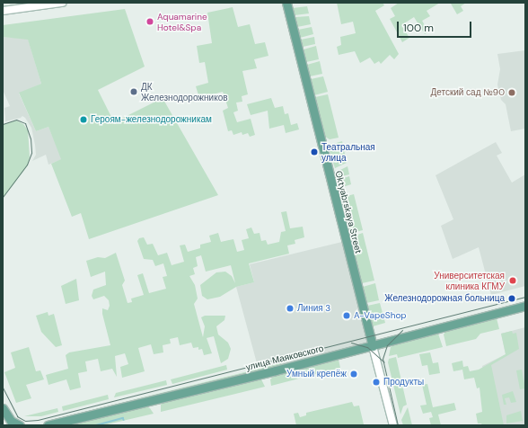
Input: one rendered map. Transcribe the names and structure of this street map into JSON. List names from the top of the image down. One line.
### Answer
{"streets":{"main road":["Oktyabrskaya Street","улица Маяковского"]},"crossings":[["Oktyabrskaya Street","улица Маяковского"]],"places":["Aquamarine Hotel&Spa","ДК Железнодорожников","Детский сад №90","Героям-железнодорожникам","Театральная улица","Университетская клиника КГМУ","Железнодорожная больница","Линия 3","A-VapeShop","Умный крепёж","Продукты"],"scale_bar":"100 m"}
